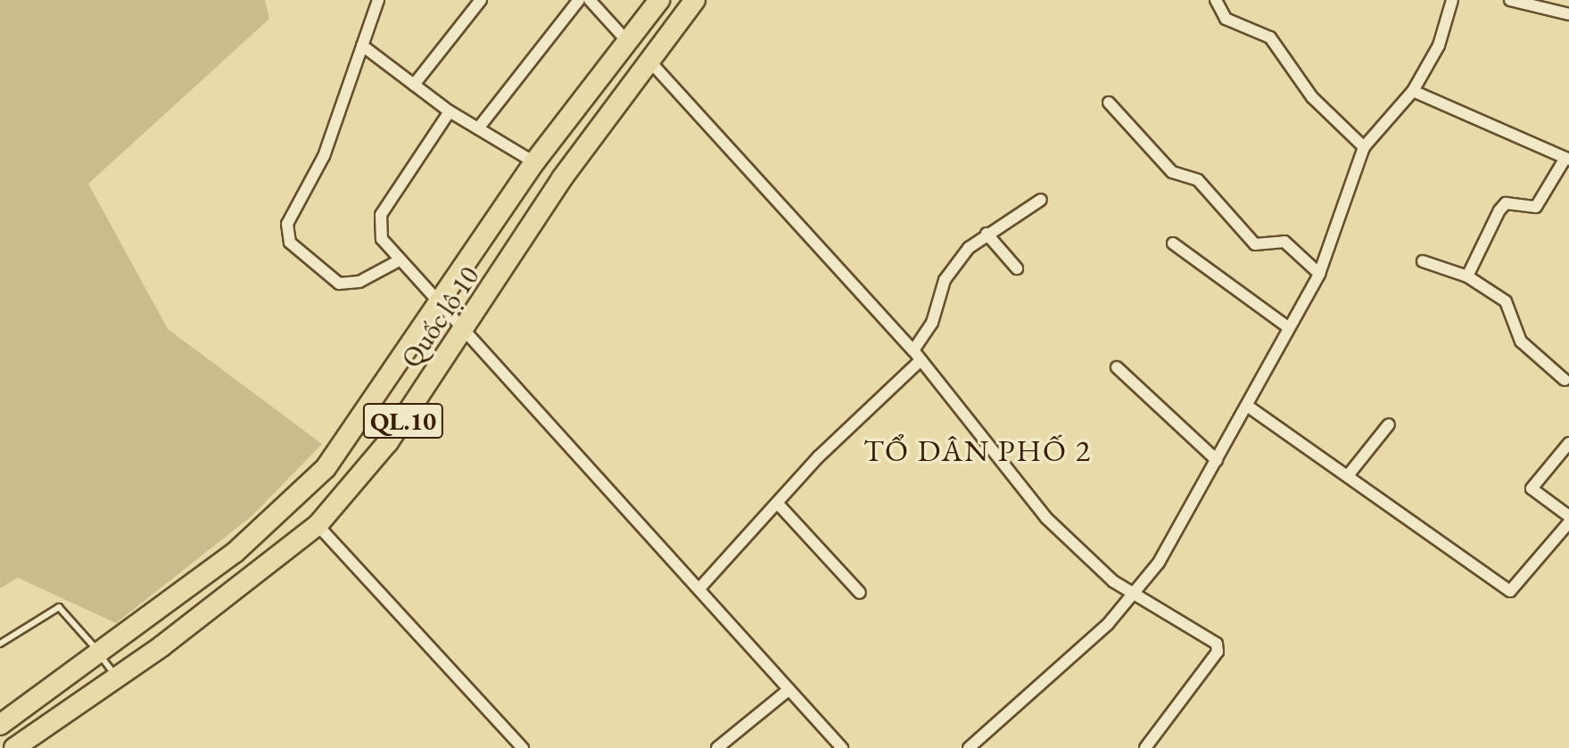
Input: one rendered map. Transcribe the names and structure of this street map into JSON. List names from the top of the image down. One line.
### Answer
{"streets":{"highway":["Quốc lộ 10","QL.10"]},"districts":["TỔ DÂN PHỐ 2"]}
